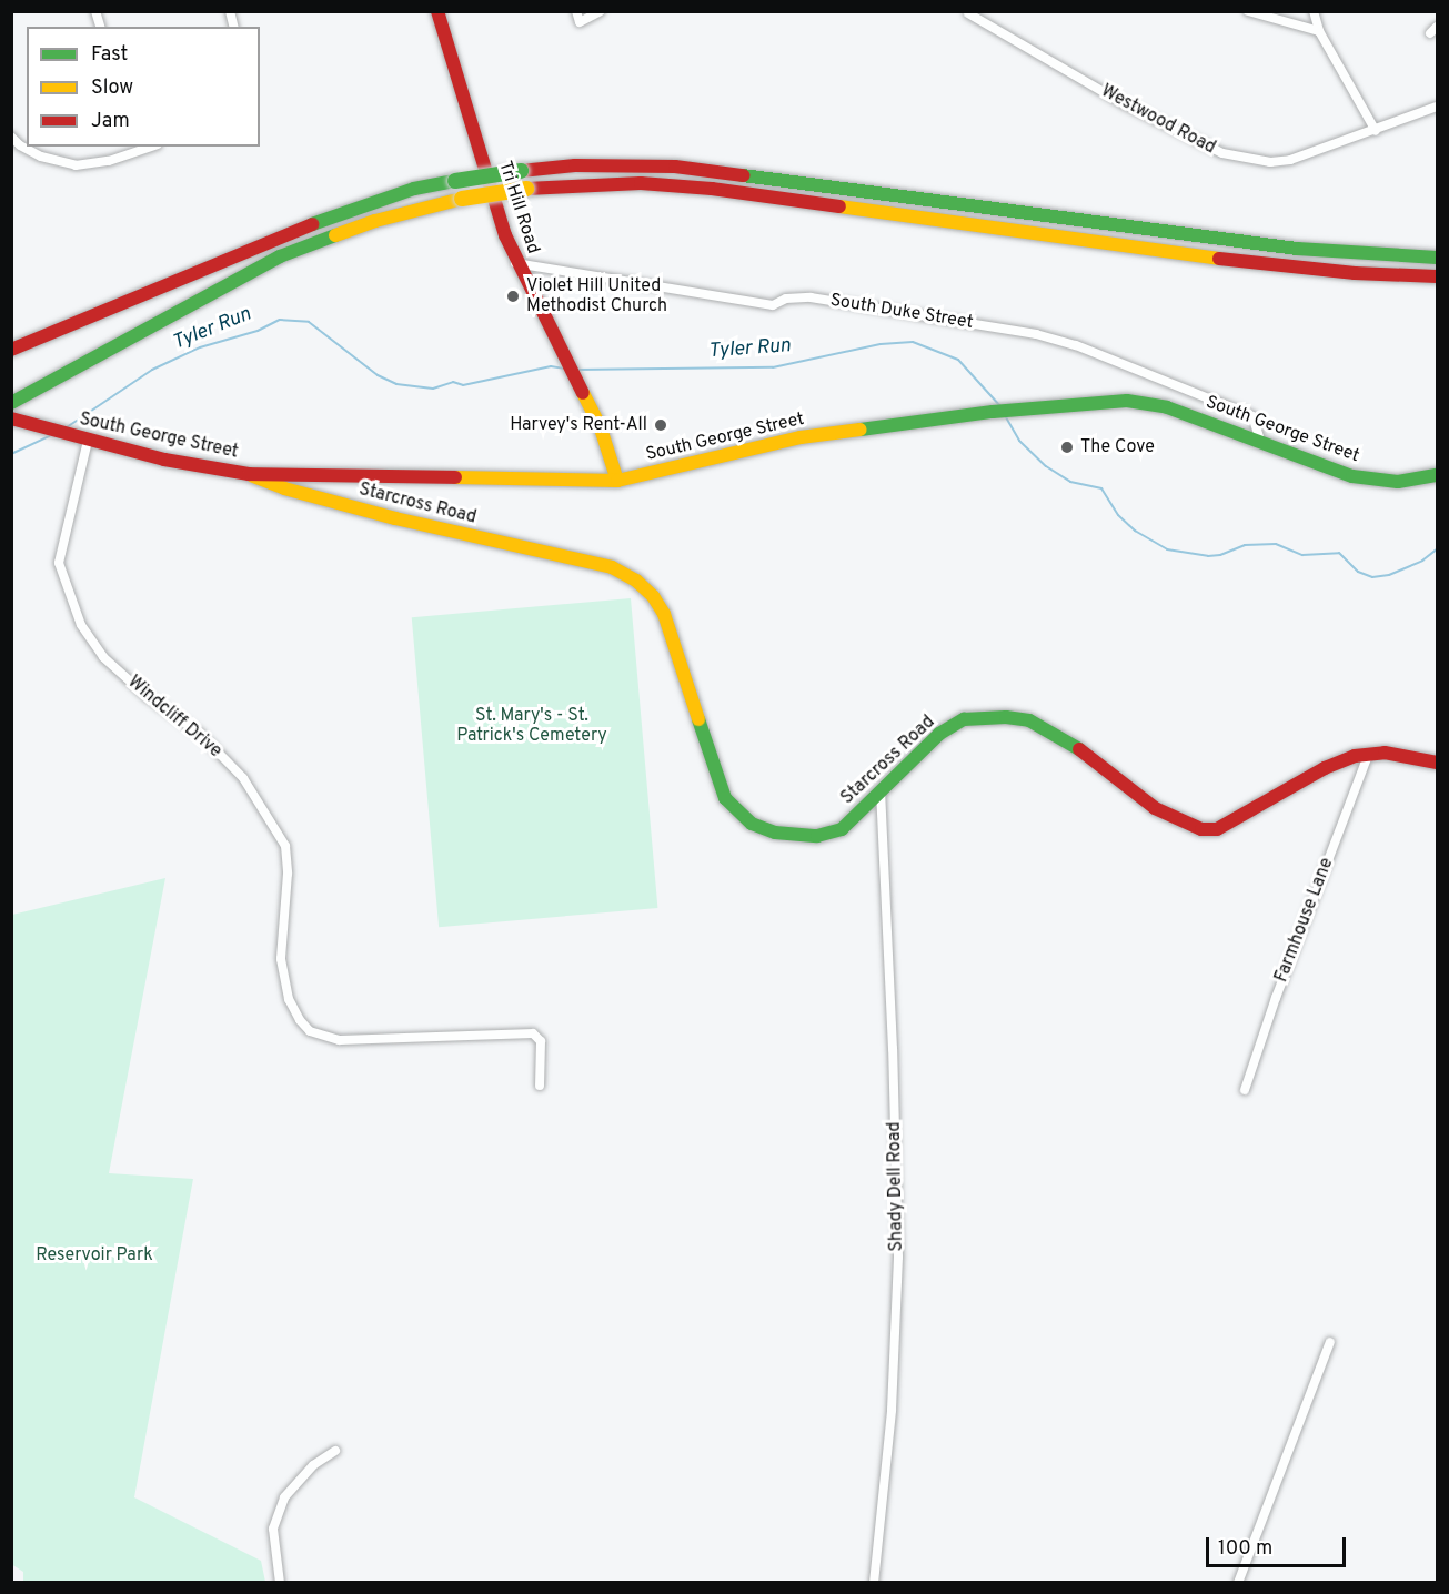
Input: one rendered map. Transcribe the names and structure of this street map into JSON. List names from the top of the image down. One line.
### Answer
{"streets":{"main road":["Tri Hill Road","South George Street","Starcross Road"],"street":["Westwood Road","South Duke Street","Windcliff Drive","Farmhouse Lane","Shady Dell Road"]},"crossings":[["Tri Hill Road","South Duke Street"],["Tri Hill Road","South George Street"],["South Duke Street","South George Street"],["South George Street","Starcross Road"],["South George Street","Windcliff Drive"],["Starcross Road","Farmhouse Lane"],["Starcross Road","Shady Dell Road"]],"water":["Tyler Run"],"parks":["St. Mary's - St. Patrick's Cemetery","Reservoir Park"],"places":["Violet Hill United Methodist Church","Harvey's Rent-All","The Cove"],"legend":["Fast","Slow","Jam"],"scale_bar":"100 m"}
